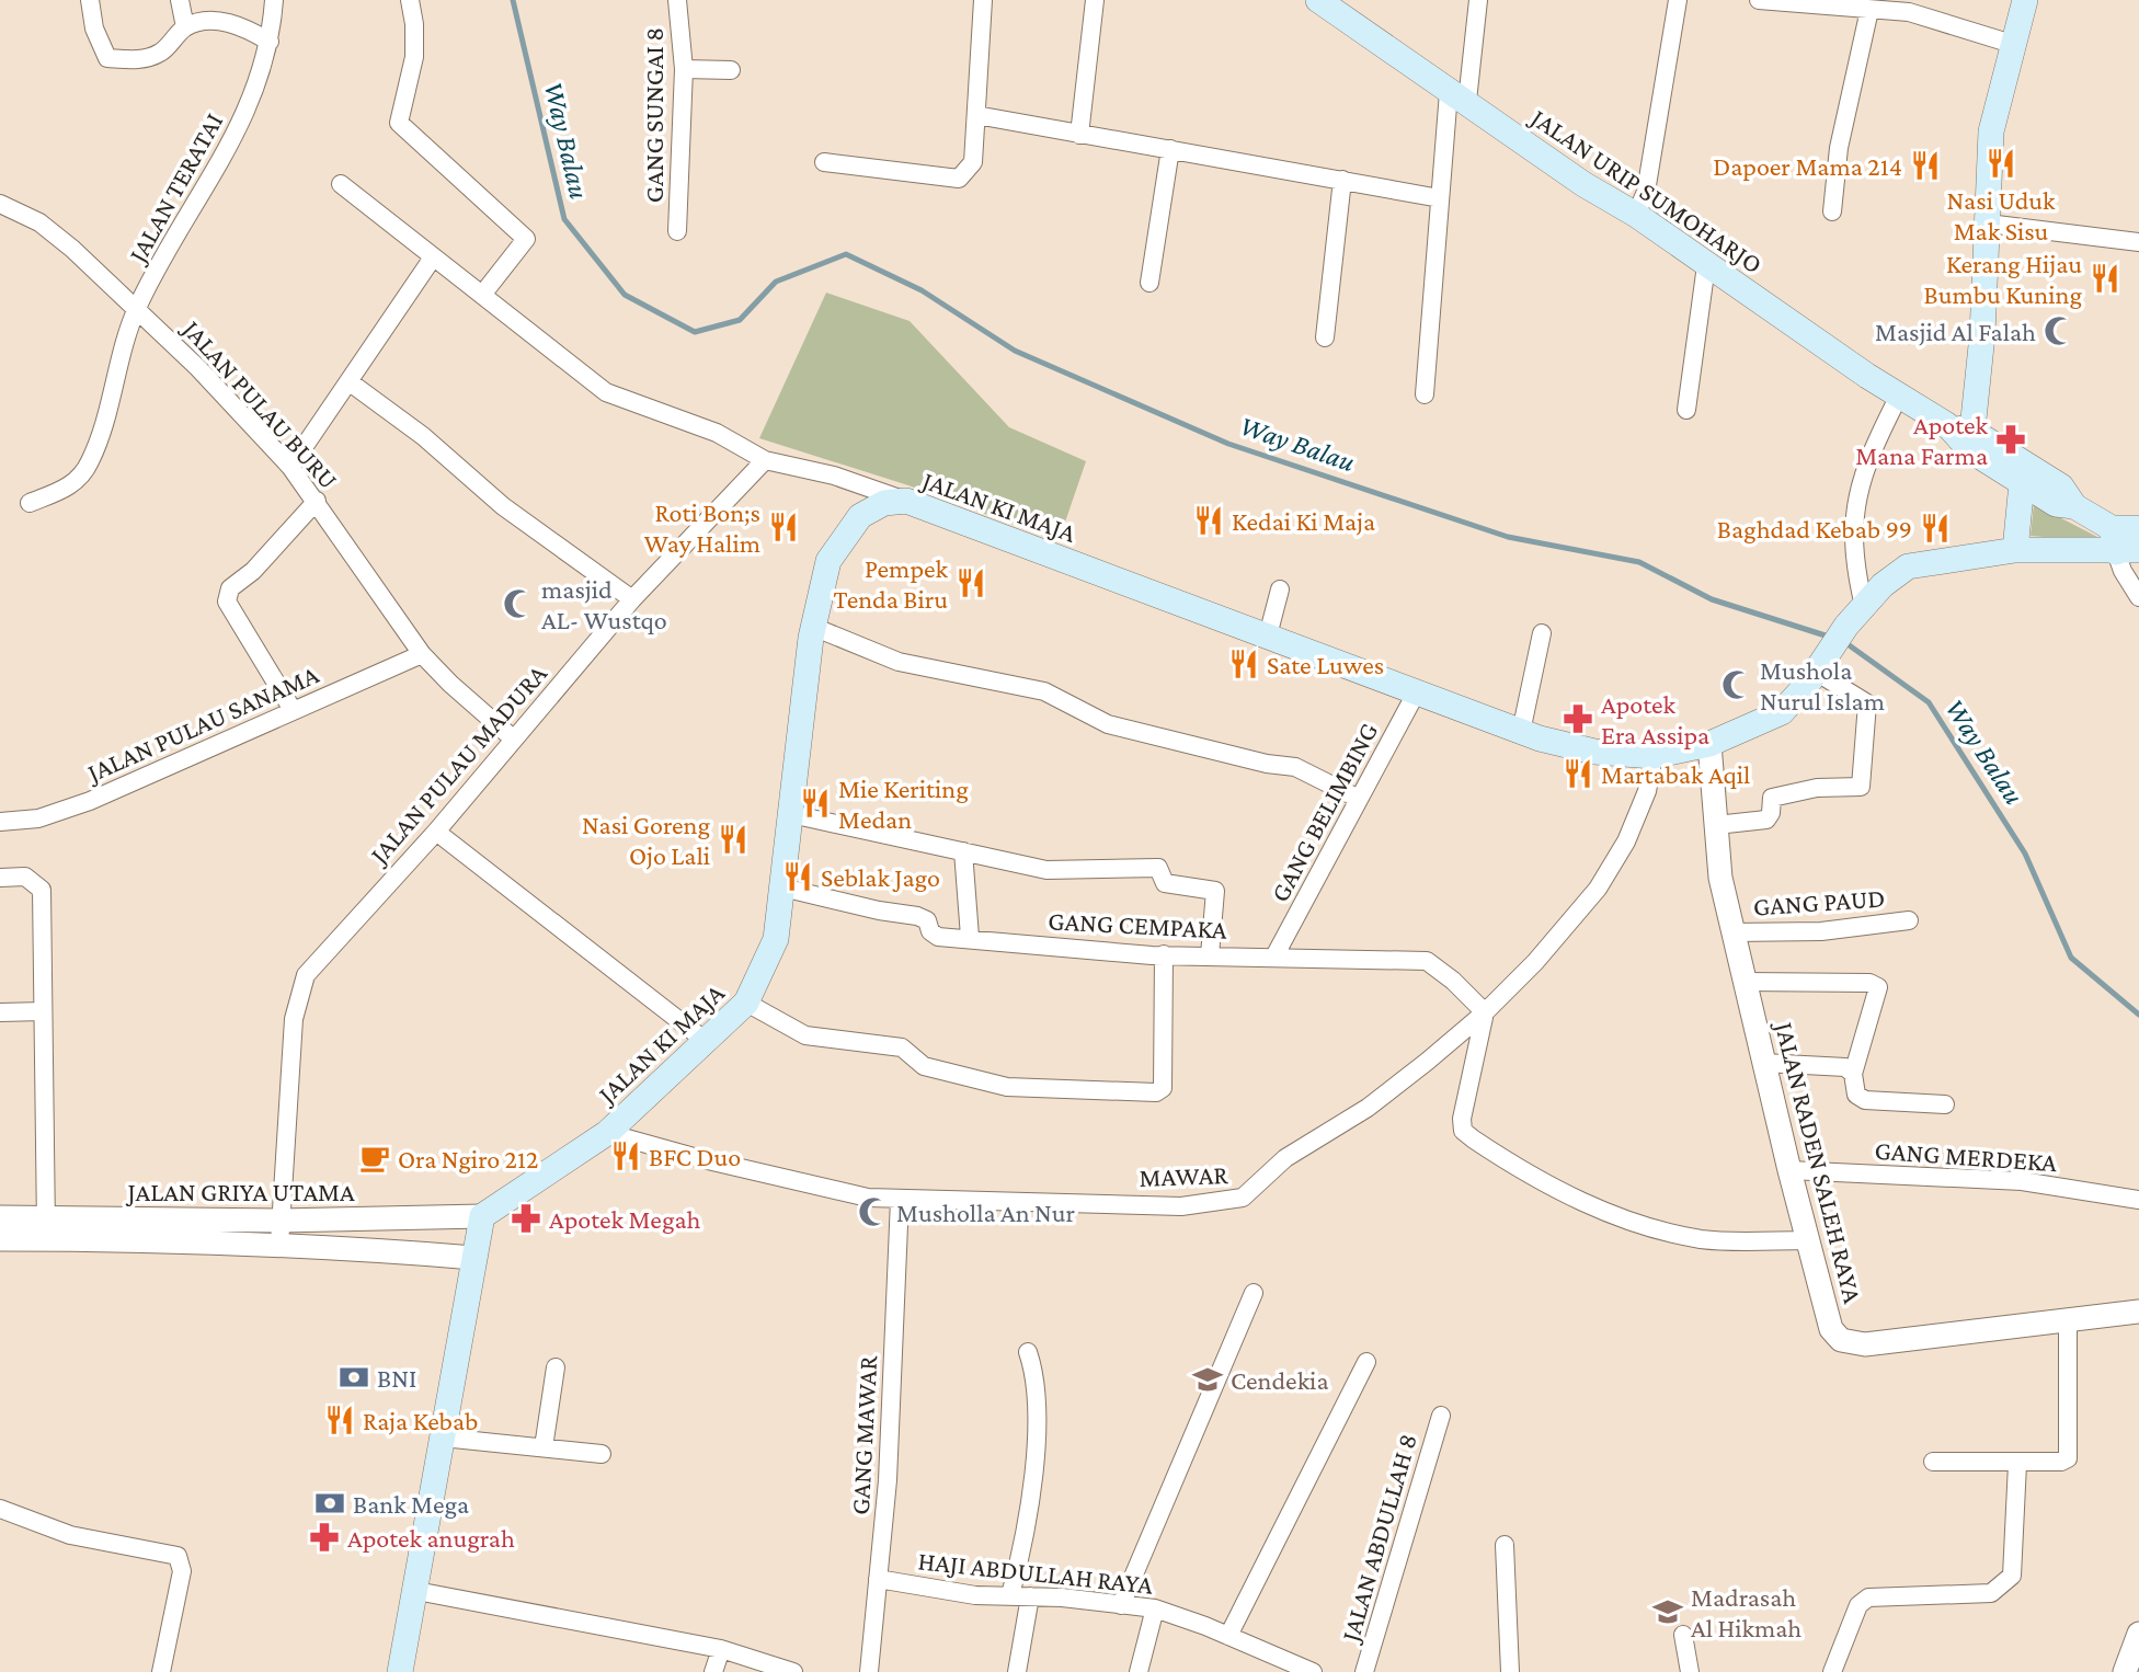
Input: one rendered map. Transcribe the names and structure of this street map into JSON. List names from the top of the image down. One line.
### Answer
{"streets":{"main road":["JALAN URIP SUMOHARJO","JALAN KI MAJA"],"street":["GANG SUNGAI 8","JALAN TERATAI","JALAN PULAU BURU","JALAN PULAU SANAMA","JALAN PULAU MADURA","GANG BELIMBING","GANG PAUD","GANG CEMPAKA","GANG MERDEKA","JALAN RADEN SALEH RAYA","MAWAR","JALAN GRIYA UTAMA","GANG MAWAR","JALAN ABDULLAH 8","HAJI ABDULLAH RAYA"]},"crossings":[["JALAN TERATAI","JALAN PULAU BURU"],["JALAN URIP SUMOHARJO","JALAN KI MAJA"],["JALAN PULAU BURU","JALAN PULAU SANAMA"],["JALAN PULAU BURU","JALAN PULAU MADURA"],["JALAN KI MAJA","GANG BELIMBING"],["JALAN KI MAJA","GANG CEMPAKA"],["JALAN KI MAJA","JALAN RADEN SALEH RAYA"],["JALAN KI MAJA","MAWAR"],["JALAN KI MAJA","JALAN GRIYA UTAMA"],["JALAN PULAU MADURA","JALAN GRIYA UTAMA"],["GANG BELIMBING","GANG CEMPAKA"],["GANG PAUD","JALAN RADEN SALEH RAYA"],["GANG CEMPAKA","MAWAR"],["GANG MERDEKA","JALAN RADEN SALEH RAYA"],["MAWAR","GANG MAWAR"],["GANG MAWAR","HAJI ABDULLAH RAYA"]],"water":["Way Balau"],"places":{"restaurant":["Nasi Uduk Mak Sisu","Dapoer Mama 214","Kerang Hijau Bumbu Kuning","Kedai Ki Maja","Roti Bon;s Way Halim","Baghdad Kebab 99","Pempek Tenda Biru","Sate Luwes","Martabak Aqil","Mie Keriting Medan","Nasi Goreng Ojo Lali","Seblak Jago","BFC Duo","Raja Kebab"],"mosque":["Masjid Al Falah","masjid AL- Wustqo","Mushola Nurul Islam","Musholla An Nur"],"pharmacy":["Apotek Mana Farma","Apotek Era Assipa","Apotek Megah","Apotek anugrah"],"cafe":["Ora Ngiro 212"],"bank":["BNI","Bank Mega"],"school or university":["Cendekia","Madrasah Al Hikmah"]}}
